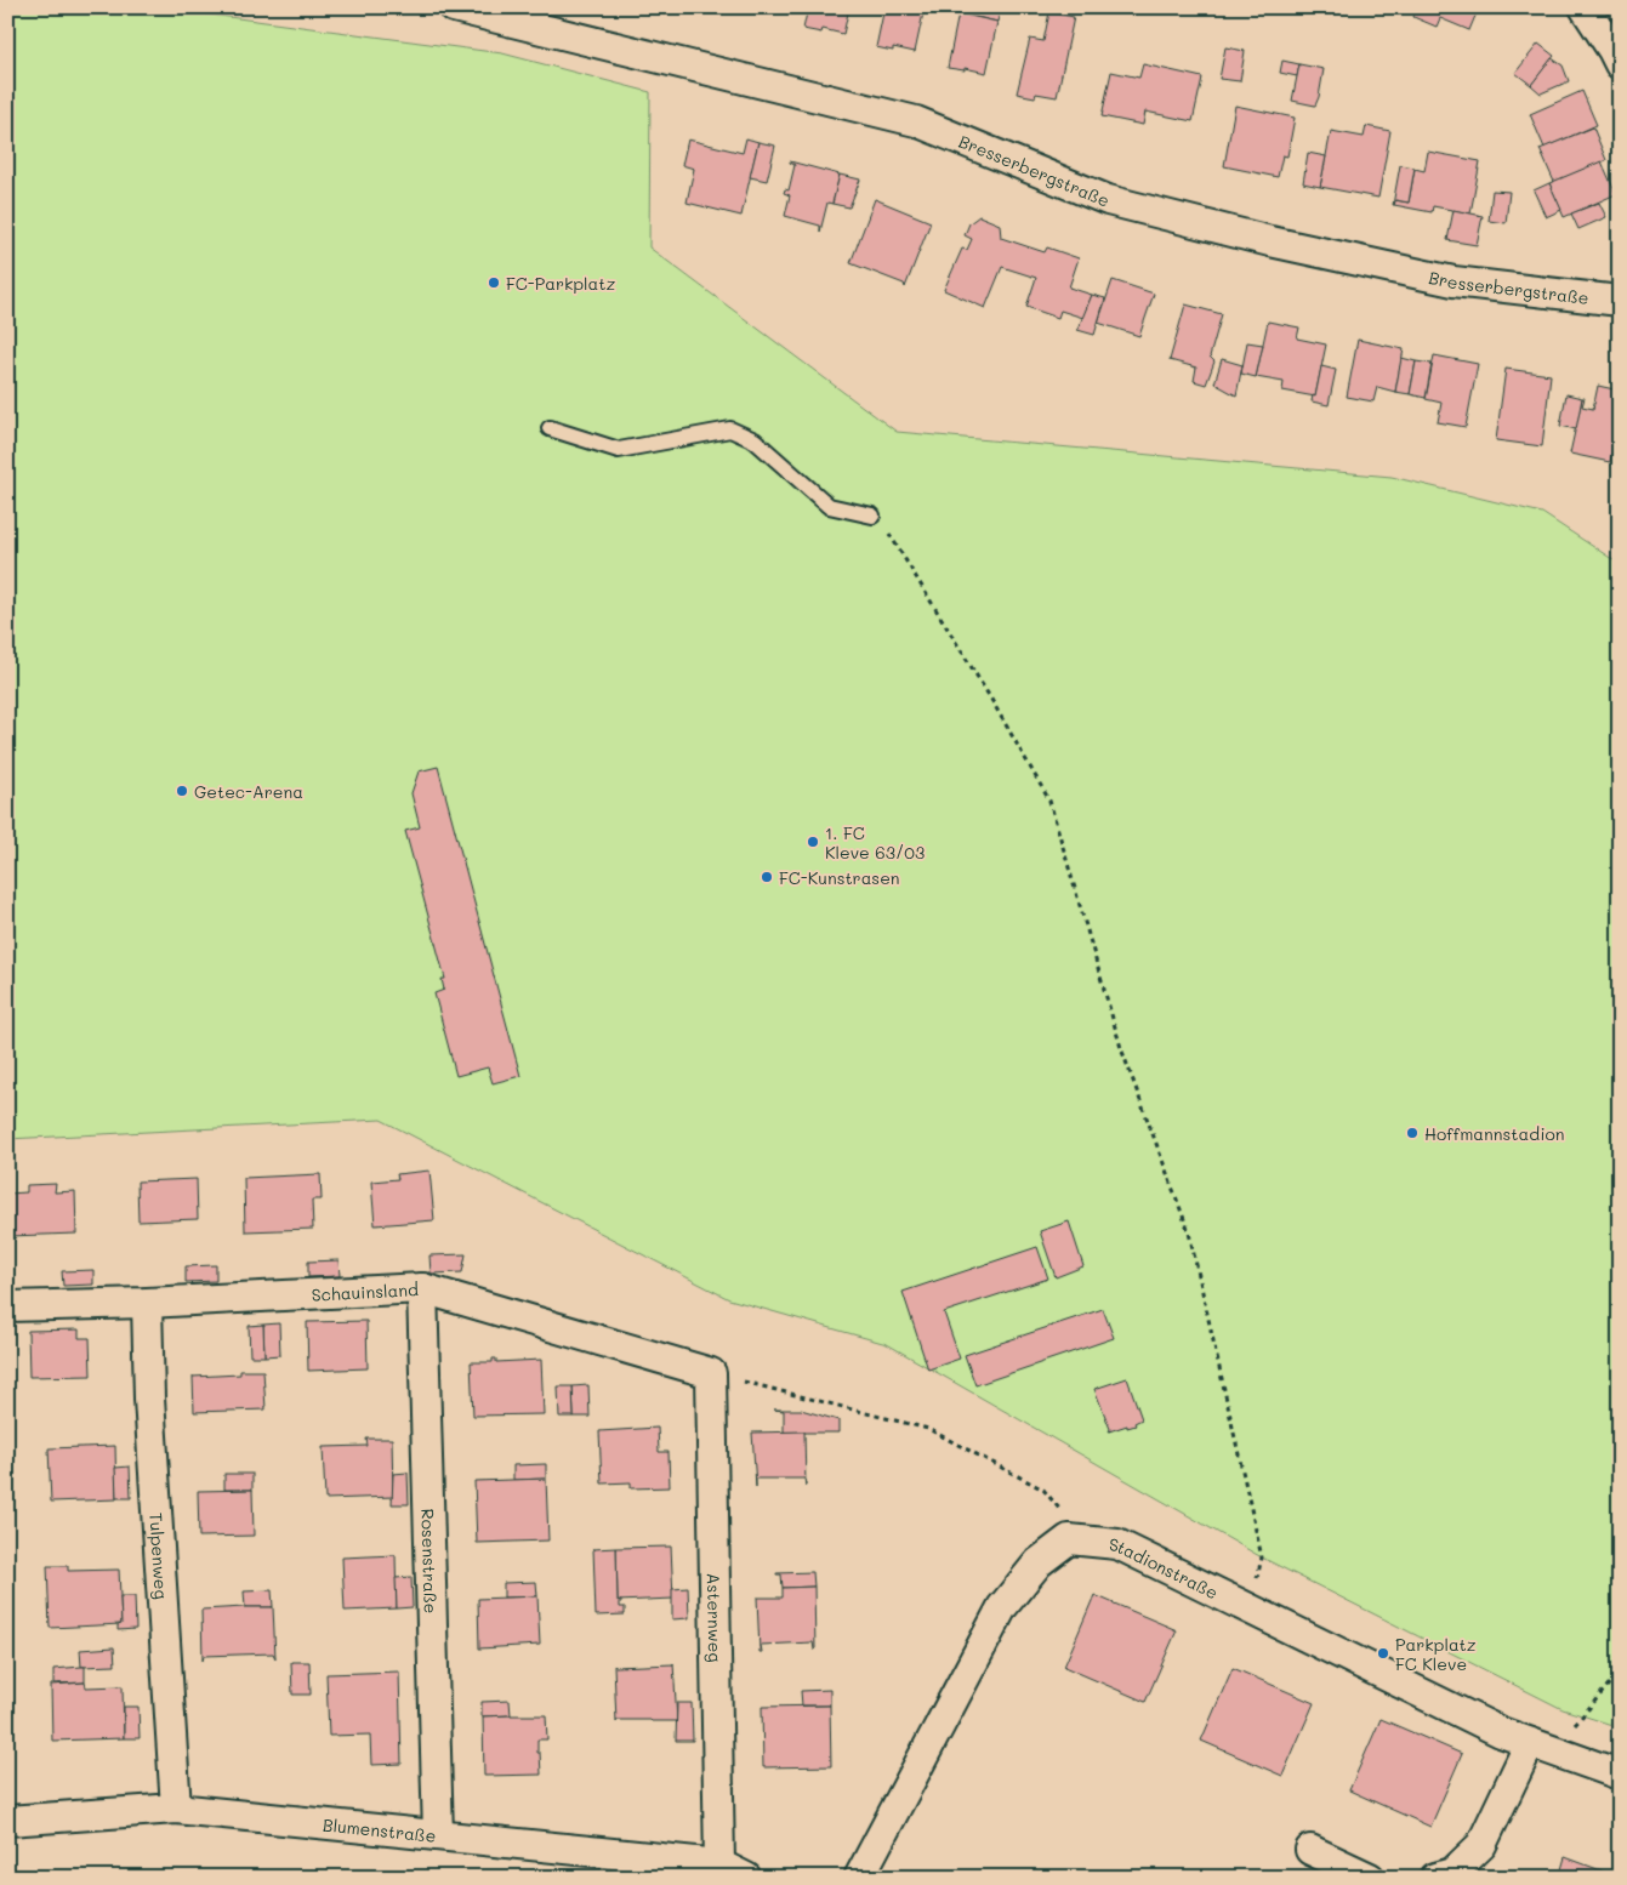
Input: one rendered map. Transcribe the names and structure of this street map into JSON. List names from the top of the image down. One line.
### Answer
{"streets":{"street":["Bresserbergstraße","Schauinsland","Tulpenweg","Rosenstraße","Stadionstraße","Asternweg","Blumenstraße"]},"crossings":[["Schauinsland","Tulpenweg"],["Schauinsland","Rosenstraße"],["Schauinsland","Asternweg"],["Tulpenweg","Blumenstraße"],["Rosenstraße","Blumenstraße"],["Asternweg","Blumenstraße"]],"places":["FC-Parkplatz","Getec-Arena","1. FC Kleve 63/03","FC-Kunstrasen","Hoffmannstadion","Parkplatz FC Kleve"]}
